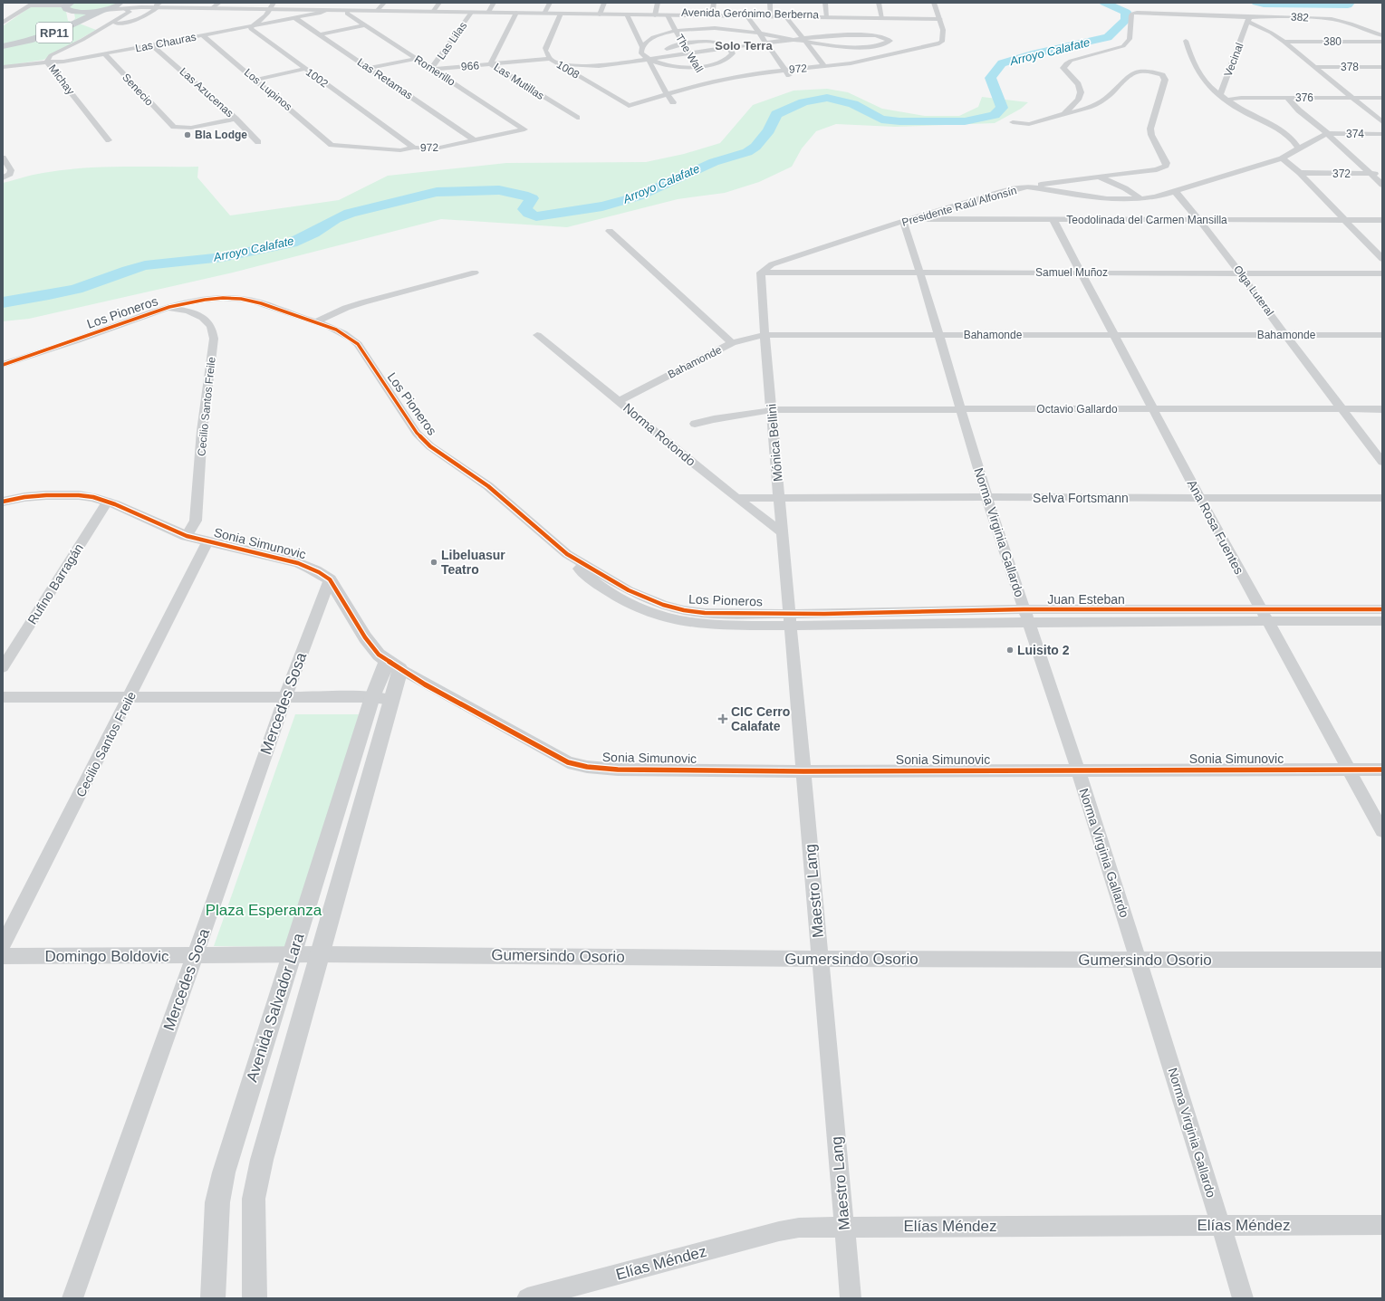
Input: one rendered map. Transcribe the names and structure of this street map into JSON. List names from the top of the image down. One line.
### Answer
{"streets":{"main road":["RP11"],"street":["Avenida Gerónimo Berberna","382","Las Lilas","380","Las Chauras","The Wall","Vecinal","966","378","972","1008","Romerillo","1002","Las Retamas","Michay","Las Mutillas","Senecio","Los Lupinos","Las Azucenas","376","374","372","Presidente Raúl Alfonsín","Teodolinada del Carmen Mansilla","Samuel Muñoz","Olga Luteral","Los Pioneros","Bahamonde","Cecilio Santos Freile","Octavio Gallardo","Norma Rotondo","Mónica Bellini","Selva Fortsmann","Ana Rosa Fuentes","Norma Virginia Gallardo","Sonia Simunovic","Rufino Barragán","Juan Esteban","Mercedes Sosa","Maestro Lang","Domingo Boldovic","Gumersindo Osorio","Avenida Salvador Lara","Elías Méndez"]},"crossings":[["Avenida Gerónimo Berberna","Las Lilas"],["Avenida Gerónimo Berberna","Las Chauras"],["Avenida Gerónimo Berberna","The Wall"],["Avenida Gerónimo Berberna","972"],["Avenida Gerónimo Berberna","1008"],["Avenida Gerónimo Berberna","Romerillo"],["Avenida Gerónimo Berberna","Las Mutillas"],["382","Vecinal"],["RP11","Michay"],["Las Lilas","966"],["Las Lilas","Romerillo"],["Las Chauras","1002"],["Las Chauras","Las Retamas"],["Las Chauras","Michay"],["Las Chauras","Senecio"],["Las Chauras","Los Lupinos"],["Las Chauras","Las Azucenas"],["The Wall","966"],["The Wall","972"],["Vecinal","376"],["966","1008"],["966","Romerillo"],["966","Las Mutillas"],["972","1008"],["972","Romerillo"],["972","1002"],["972","Las Retamas"],["972","Los Lupinos"],["Senecio","Las Azucenas"],["374","Presidente Raúl Alfonsín"],["Presidente Raúl Alfonsín","Teodolinada del Carmen Mansilla"],["Presidente Raúl Alfonsín","Samuel Muñoz"],["Presidente Raúl Alfonsín","Olga Luteral"],["Presidente Raúl Alfonsín","Mónica Bellini"],["Presidente Raúl Alfonsín","Norma Virginia Gallardo"],["Teodolinada del Carmen Mansilla","Olga Luteral"],["Teodolinada del Carmen Mansilla","Ana Rosa Fuentes"],["Teodolinada del Carmen Mansilla","Norma Virginia Gallardo"],["Samuel Muñoz","Olga Luteral"],["Samuel Muñoz","Mónica Bellini"],["Samuel Muñoz","Ana Rosa Fuentes"],["Samuel Muñoz","Norma Virginia Gallardo"],["Olga Luteral","Bahamonde"],["Olga Luteral","Octavio Gallardo"],["Los Pioneros","Cecilio Santos Freile"],["Los Pioneros","Mónica Bellini"],["Los Pioneros","Juan Esteban"],["Los Pioneros","Maestro Lang"],["Bahamonde","Norma Rotondo"],["Bahamonde","Mónica Bellini"],["Bahamonde","Ana Rosa Fuentes"],["Bahamonde","Norma Virginia Gallardo"],["Cecilio Santos Freile","Sonia Simunovic"],["Octavio Gallardo","Mónica Bellini"],["Octavio Gallardo","Ana Rosa Fuentes"],["Octavio Gallardo","Norma Virginia Gallardo"],["Norma Rotondo","Mónica Bellini"],["Norma Rotondo","Selva Fortsmann"],["Mónica Bellini","Selva Fortsmann"],["Mónica Bellini","Juan Esteban"],["Mónica Bellini","Maestro Lang"],["Selva Fortsmann","Ana Rosa Fuentes"],["Selva Fortsmann","Norma Virginia Gallardo"],["Ana Rosa Fuentes","Sonia Simunovic"],["Ana Rosa Fuentes","Juan Esteban"],["Norma Virginia Gallardo","Sonia Simunovic"],["Norma Virginia Gallardo","Juan Esteban"],["Norma Virginia Gallardo","Gumersindo Osorio"],["Norma Virginia Gallardo","Elías Méndez"],["Sonia Simunovic","Rufino Barragán"],["Sonia Simunovic","Mercedes Sosa"],["Sonia Simunovic","Maestro Lang"],["Sonia Simunovic","Avenida Salvador Lara"],["Juan Esteban","Maestro Lang"],["Mercedes Sosa","Domingo Boldovic"],["Maestro Lang","Gumersindo Osorio"],["Maestro Lang","Elías Méndez"],["Domingo Boldovic","Gumersindo Osorio"],["Domingo Boldovic","Avenida Salvador Lara"],["Gumersindo Osorio","Avenida Salvador Lara"]],"districts":["Solo Terra"],"water":["Arroyo Calafate"],"parks":["Plaza Esperanza"],"places":{"other":["Bla Lodge","Libeluasur Teatro","Luisito 2"],"health":["CIC Cerro Calafate"]}}
